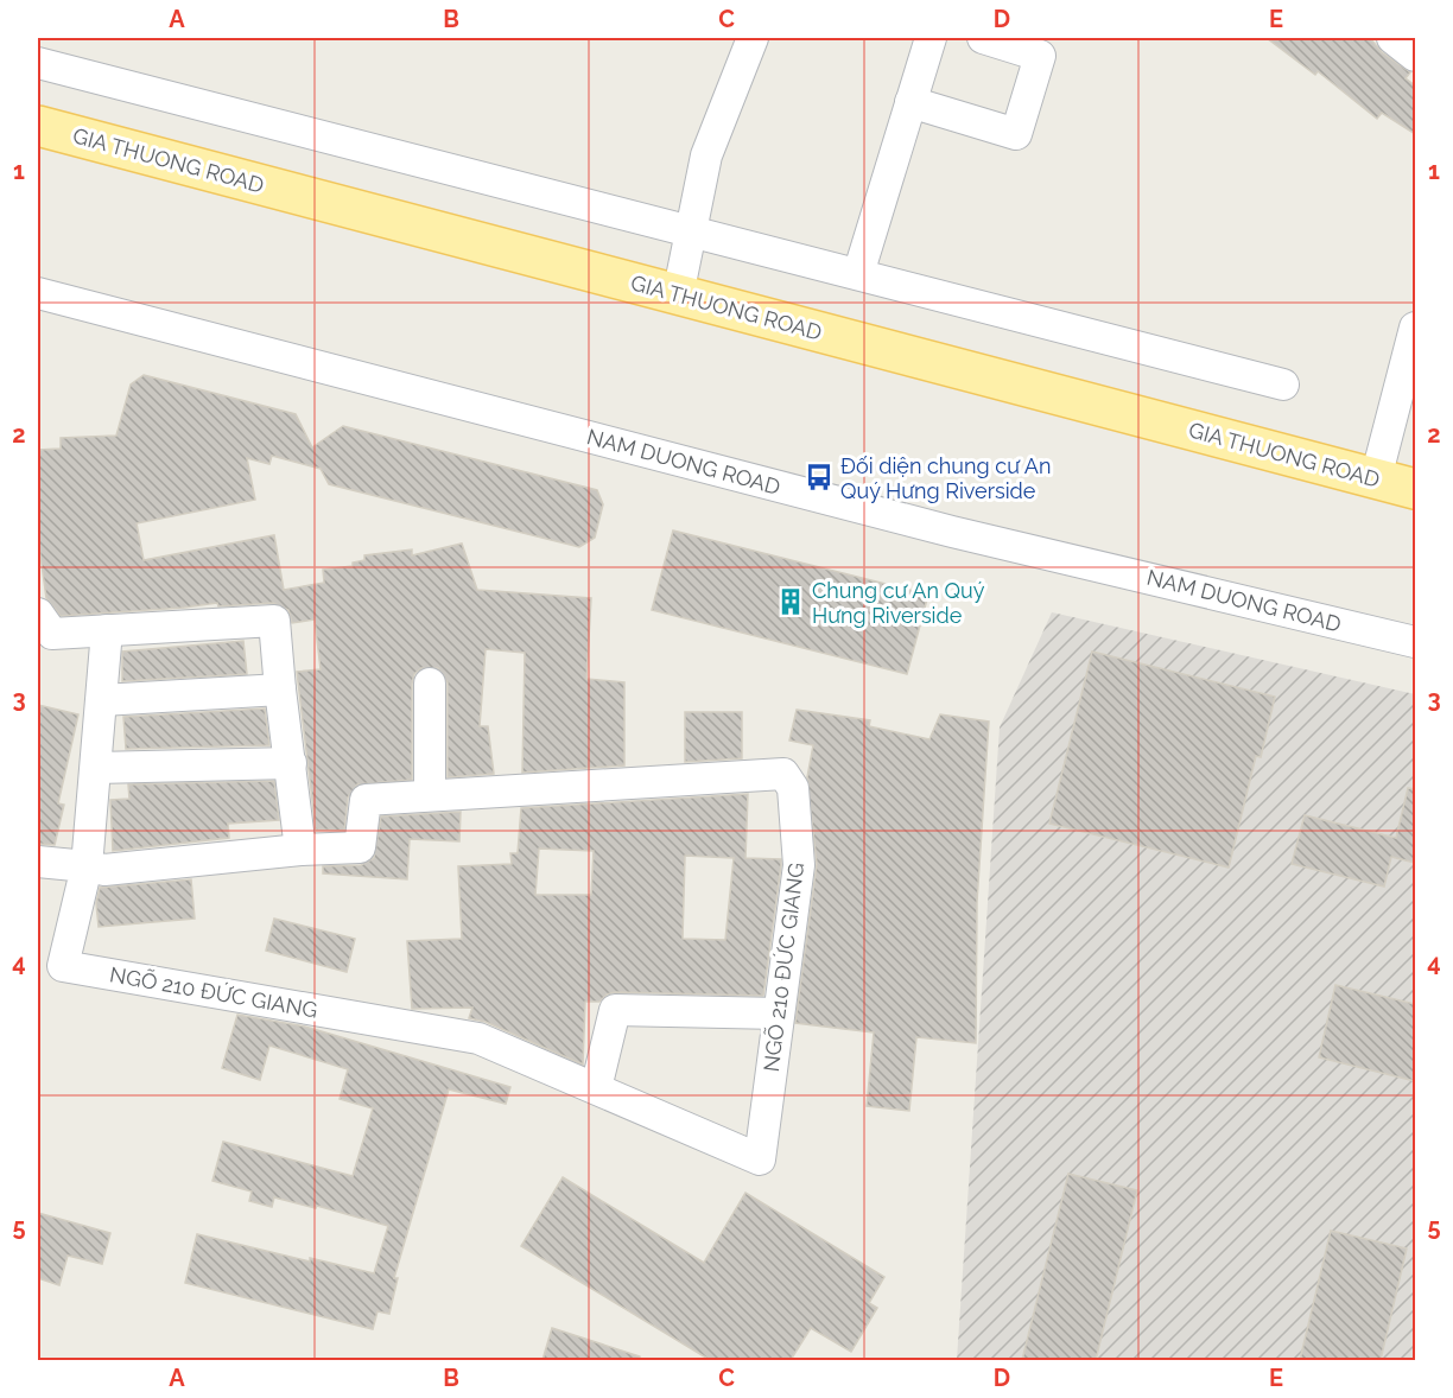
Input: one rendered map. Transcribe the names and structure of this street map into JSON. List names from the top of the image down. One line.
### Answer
{"streets":{"main road":["GIA THUONG ROAD"],"street":["NAM DUONG ROAD","NGÕ 210 ĐỨC GIANG"]},"places":{"bus stop":["Đối diện chung cư An Quý Hưng Riverside"],"building":["Chung cư An Quý Hưng Riverside"]},"grid":{"columns":["A","B","C","D","E"],"rows":["1","2","3","4","5"]}}
